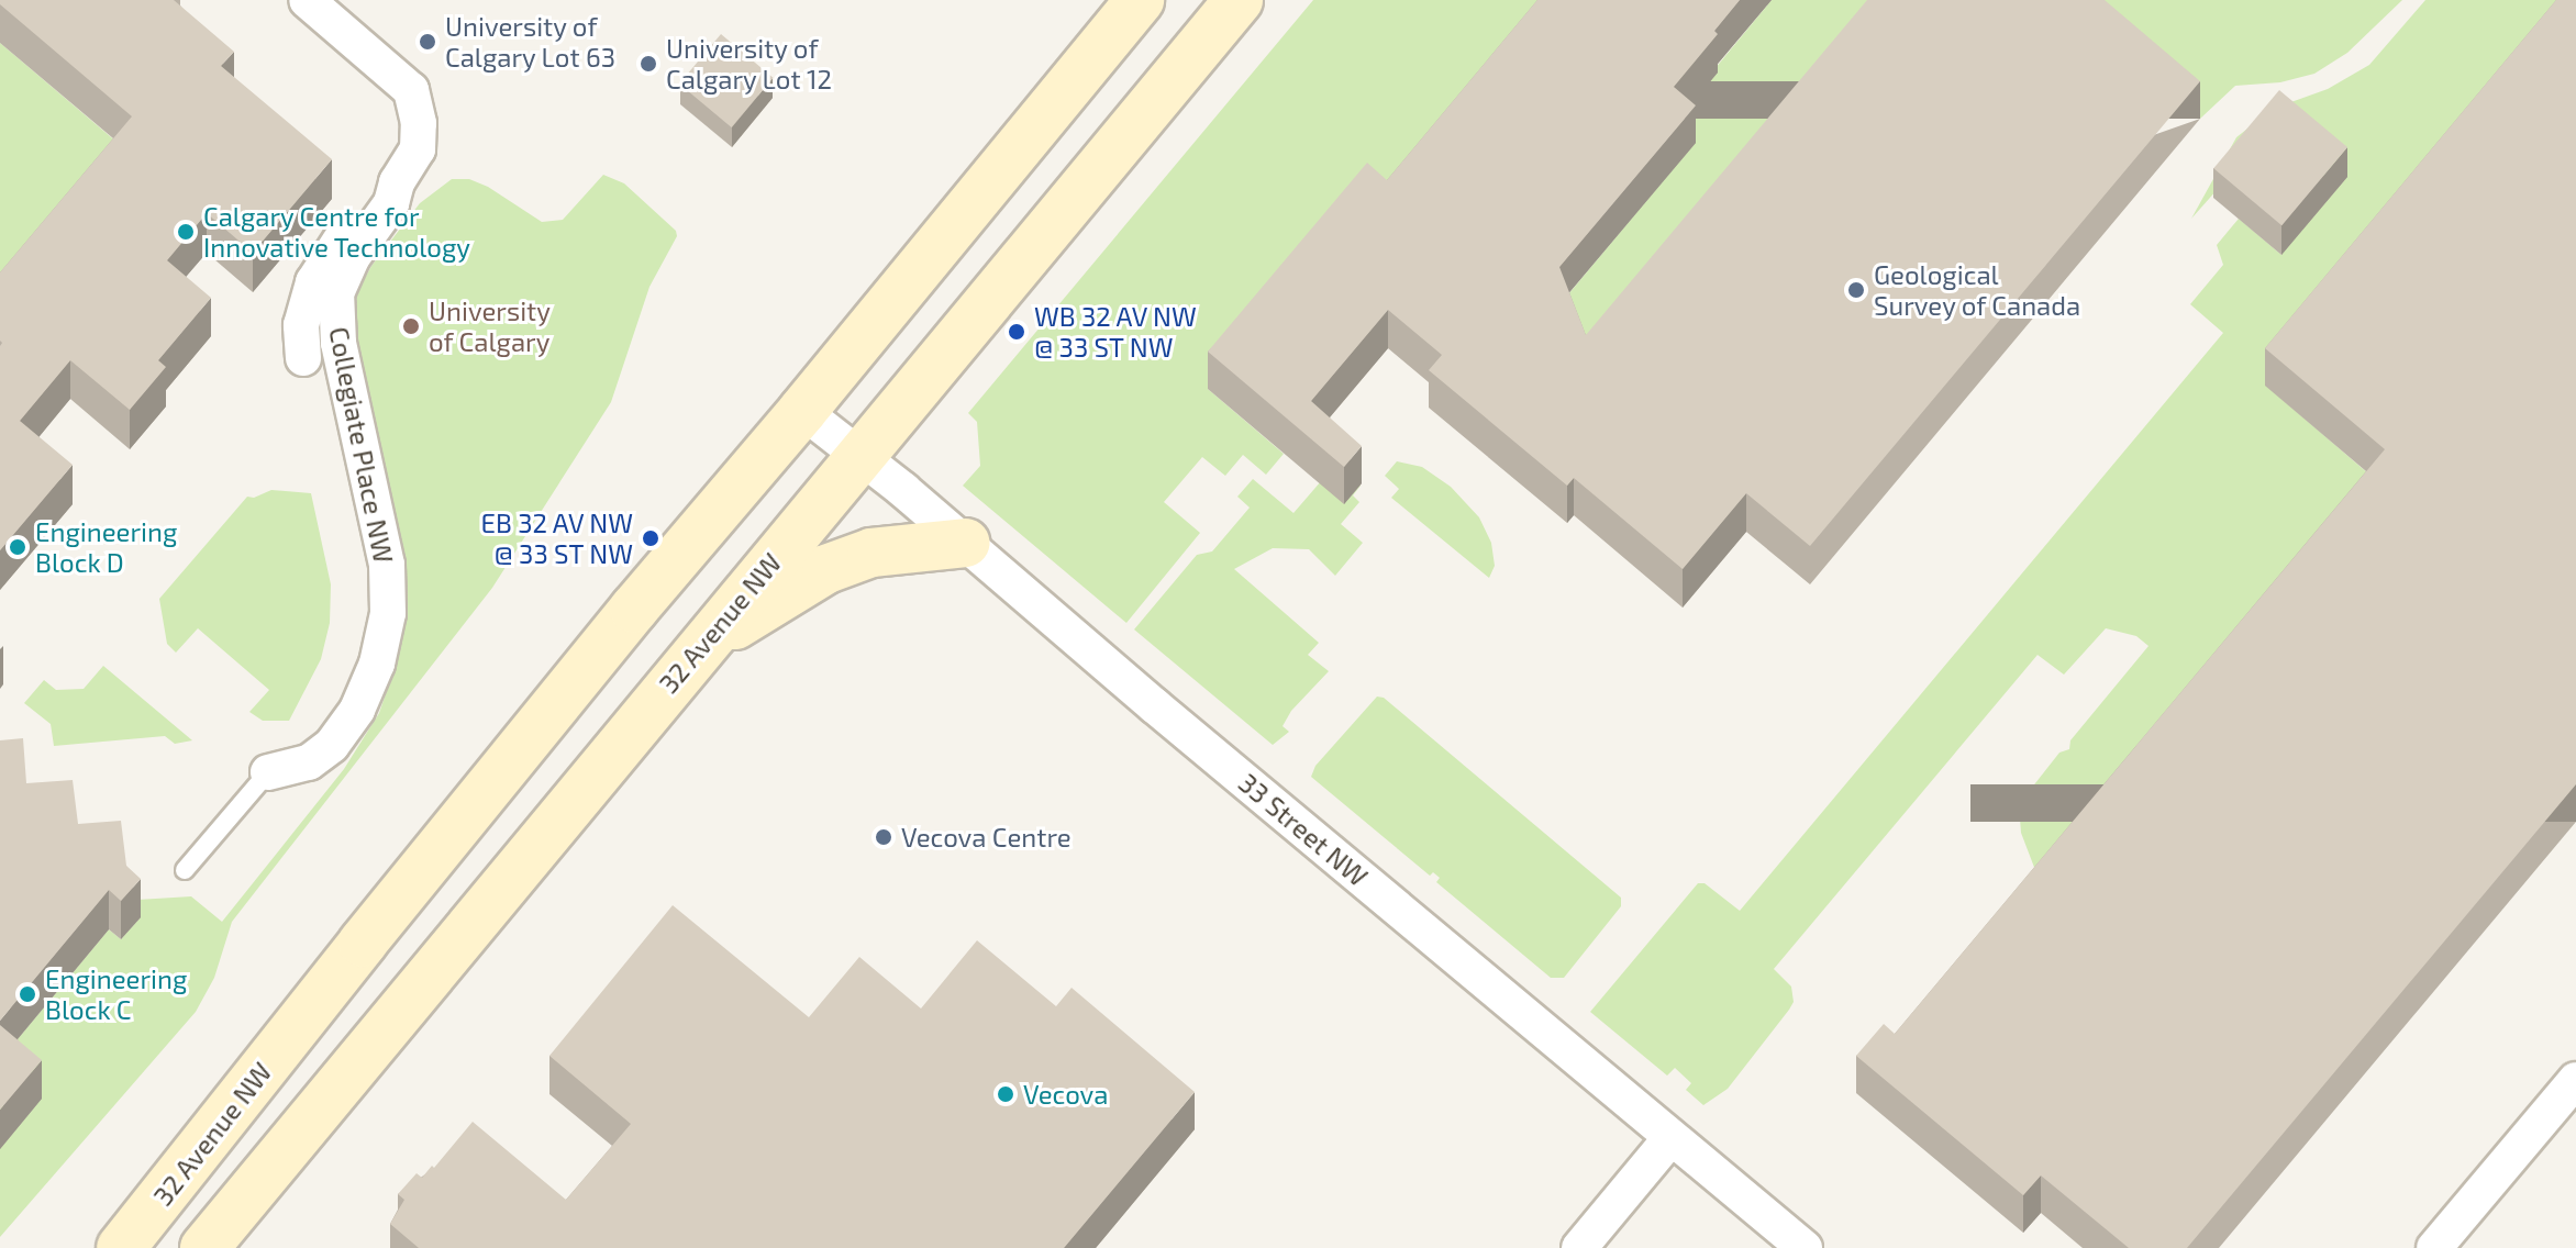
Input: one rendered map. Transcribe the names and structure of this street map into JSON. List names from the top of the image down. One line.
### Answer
{"streets":{"main road":["32 Avenue NW"],"street":["Collegiate Place NW","33 Street NW"]},"crossings":[["32 Avenue NW","33 Street NW"]],"places":["University of Calgary Lot 63","University of Calgary Lot 12","Calgary Centre for Innovative Technology","Geological Survey of Canada","University of Calgary","WB 32 AV NW @ 33 ST NW","EB 32 AV NW @ 33 ST NW","Engineering Block D","Vecova Centre","Engineering Block C","Vecova"]}
